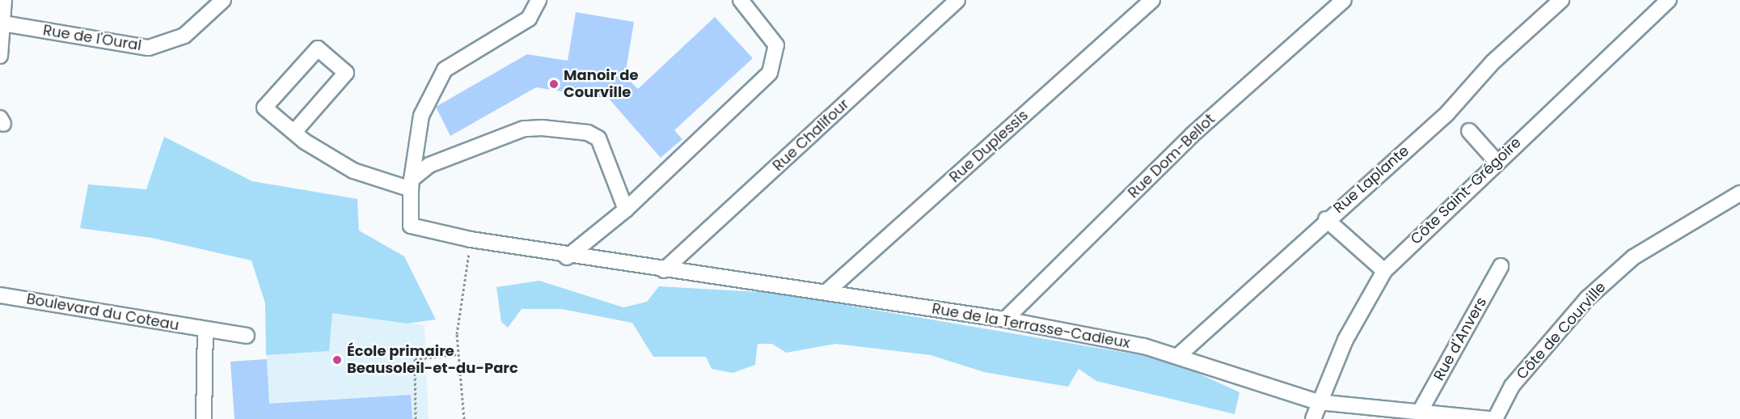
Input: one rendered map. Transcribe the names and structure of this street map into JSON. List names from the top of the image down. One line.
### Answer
{"streets":{"street":["Rue de l'Oural","Rue Chalifour","Rue Duplessis","Rue Dom-Bellot","Rue Laplante","Côte Saint-Grégoire","Boulevard du Coteau","Rue de la Terrasse-Cadieux","Côte de Courville","Rue d'Anvers"]},"crossings":[["Rue Chalifour","Rue de la Terrasse-Cadieux"],["Rue Duplessis","Rue de la Terrasse-Cadieux"],["Rue Dom-Bellot","Rue de la Terrasse-Cadieux"],["Rue Laplante","Rue de la Terrasse-Cadieux"],["Côte Saint-Grégoire","Rue de la Terrasse-Cadieux"],["Rue de la Terrasse-Cadieux","Rue d'Anvers"]],"places":["Manoir de Courville","École primaire Beausoleil-et-du-Parc"]}
